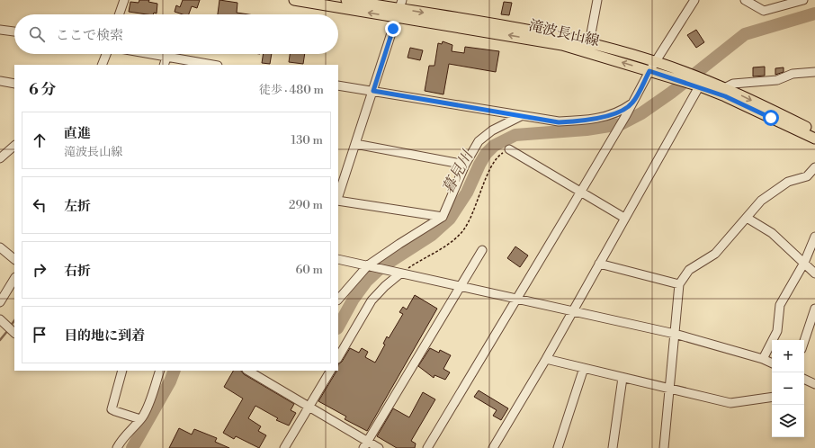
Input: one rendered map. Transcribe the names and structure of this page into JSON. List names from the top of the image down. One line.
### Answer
{"streets":{"main road":["滝波長山線"]},"water":["暮見川"],"page":{"search":"ここで検索","heading":["6 分","徒歩 · 480 m"],"list":[["直進","滝波長山線","130 m"],["左折","290 m"],["右折","60 m"],"目的地に到着"],"map_buttons":["+","−"]}}
